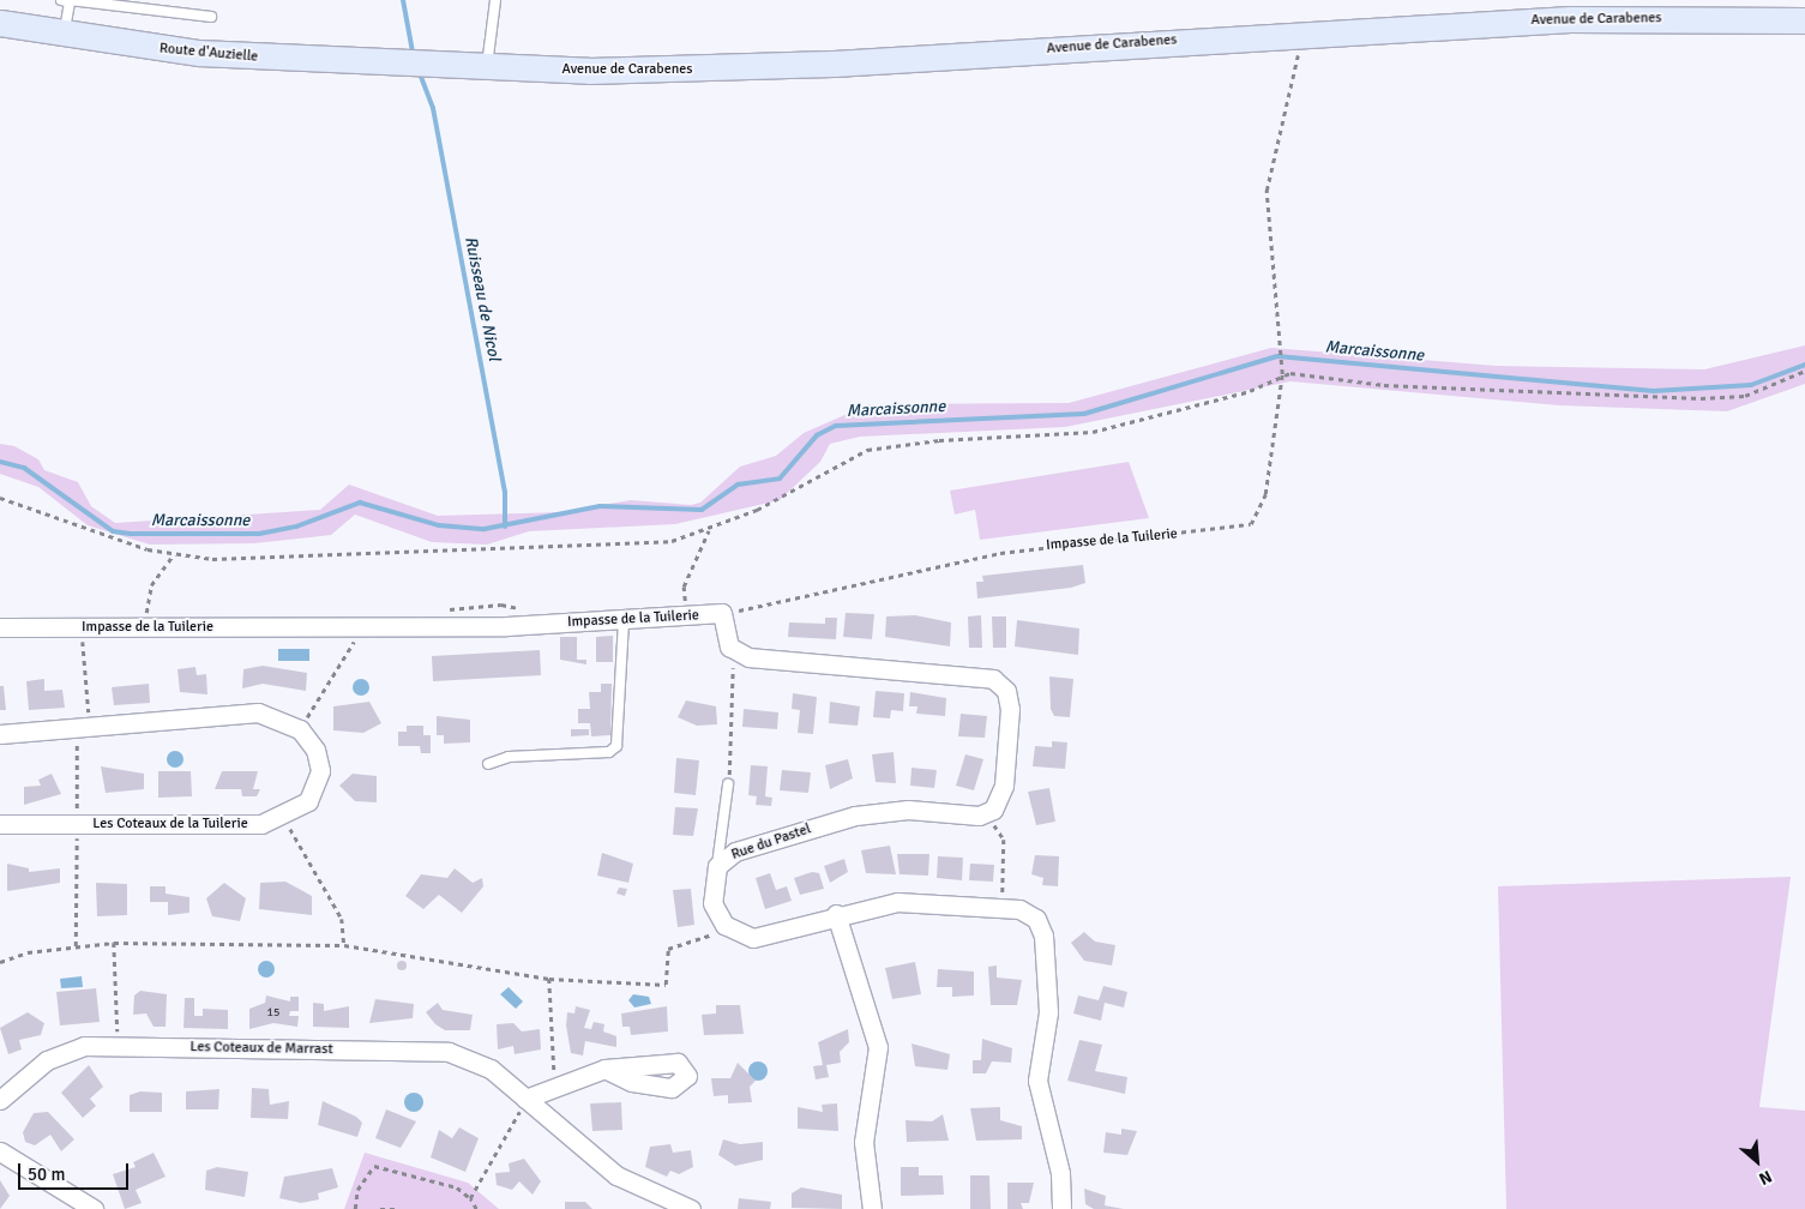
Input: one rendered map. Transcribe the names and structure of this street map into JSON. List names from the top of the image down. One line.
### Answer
{"streets":{"street":["Avenue de Carabenes","Route d'Auzielle","Impasse de la Tuilerie","Les Coteaux de la Tuilerie","Rue du Pastel","Les Coteaux de Marrast"]},"crossings":[["Avenue de Carabenes","Route d'Auzielle"]],"water":["Ruisseau de Nicol","Marcaissonne"],"house_numbers":["15"],"scale_bar":"50 m","north":"bottom right"}
